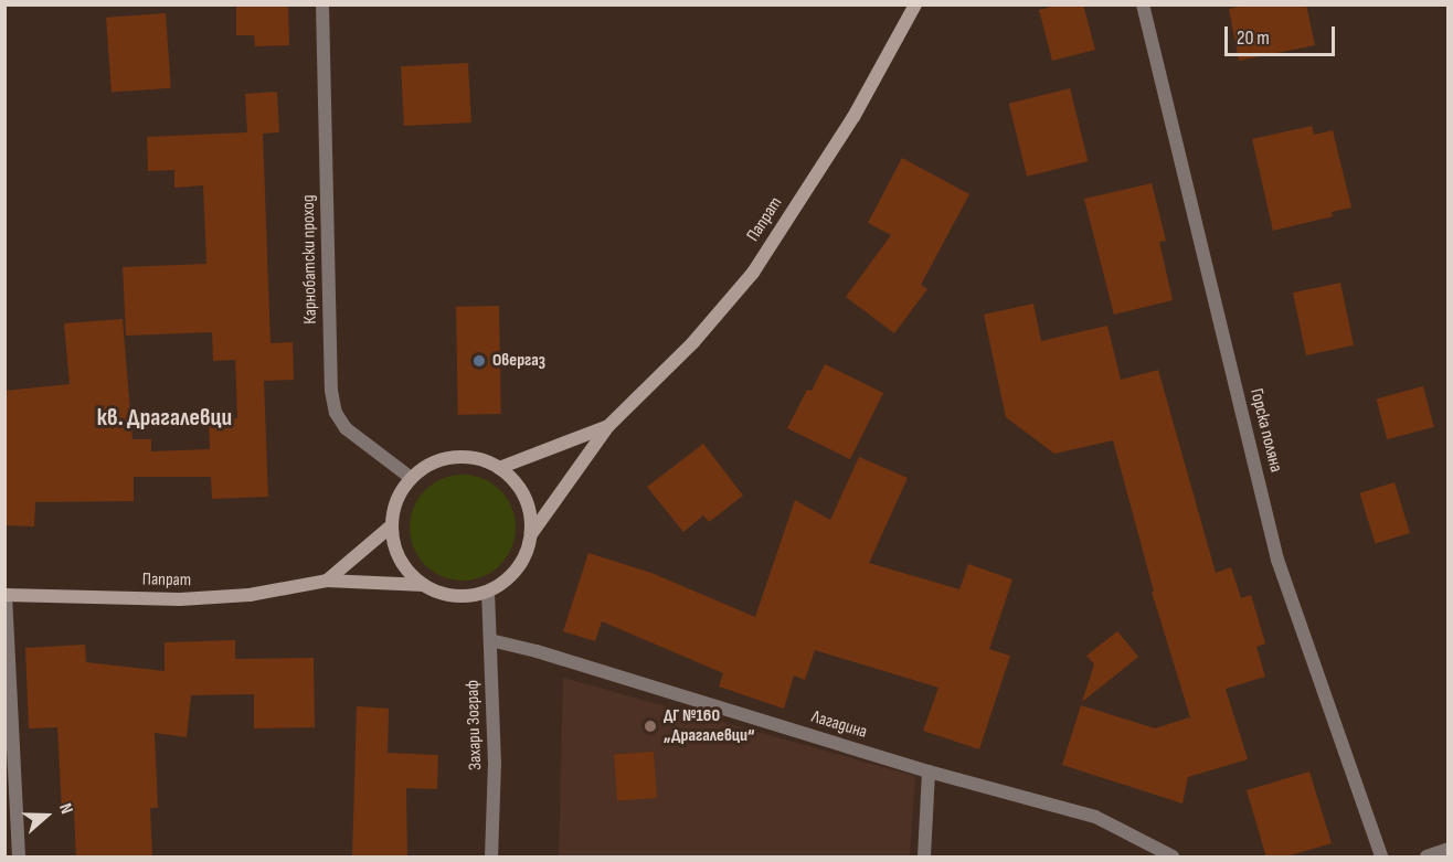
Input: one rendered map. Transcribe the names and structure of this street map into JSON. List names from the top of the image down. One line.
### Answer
{"streets":{"main road":["Папрат"],"street":["Карнобатски проход","Горска поляна","Захари Зограф","Лагадина"]},"crossings":[["Папрат","Карнобатски проход"],["Папрат","Захари Зограф"],["Карнобатски проход","Захари Зограф"],["Захари Зограф","Лагадина"]],"districts":["кв. Драгалевци"],"places":["Овергаз","ДГ №160 „Драгалевци“"],"scale_bar":"20 m","north":"right"}
